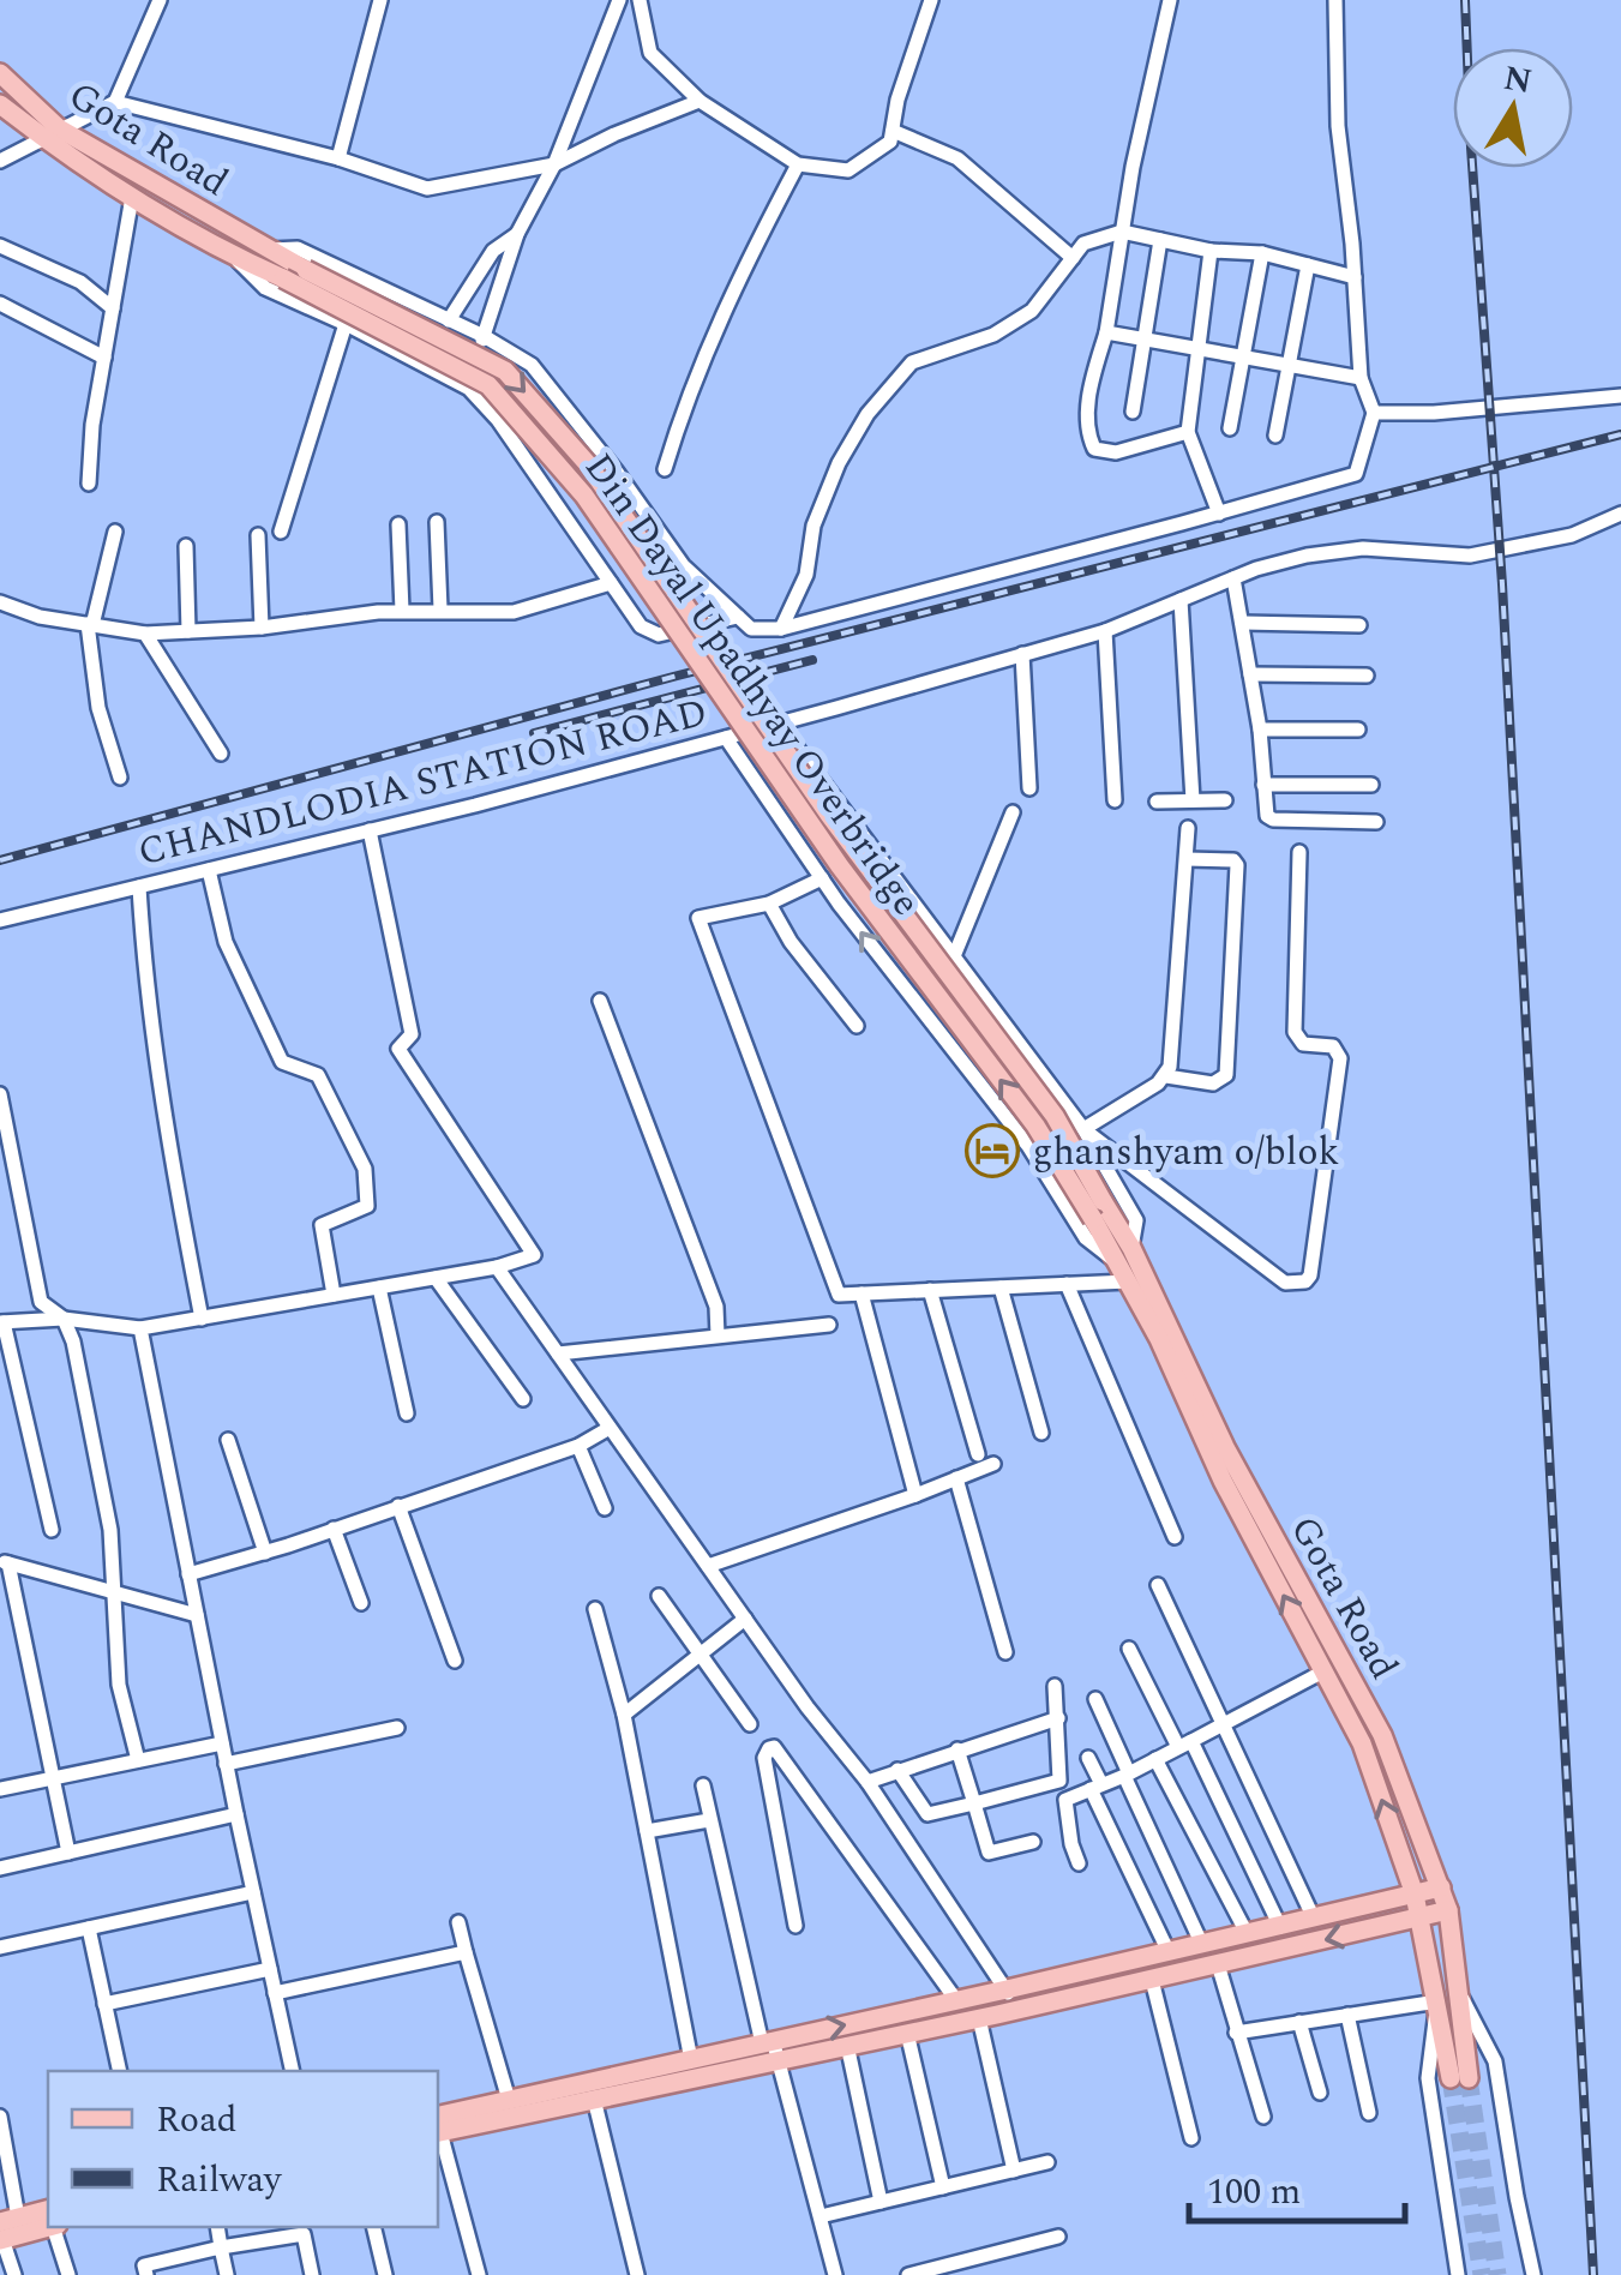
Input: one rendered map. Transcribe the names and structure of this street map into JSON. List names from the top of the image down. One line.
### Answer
{"streets":{"main road":["Gota Road","Din Dayal Upadhyay Overbridge"],"street":["CHANDLODIA STATION ROAD"]},"crossings":[["Gota Road","Din Dayal Upadhyay Overbridge"]],"places":{"hotel":["ghanshyam o/blok"]},"legend":["Road","Railway"],"scale_bar":"100 m","north":"top"}
